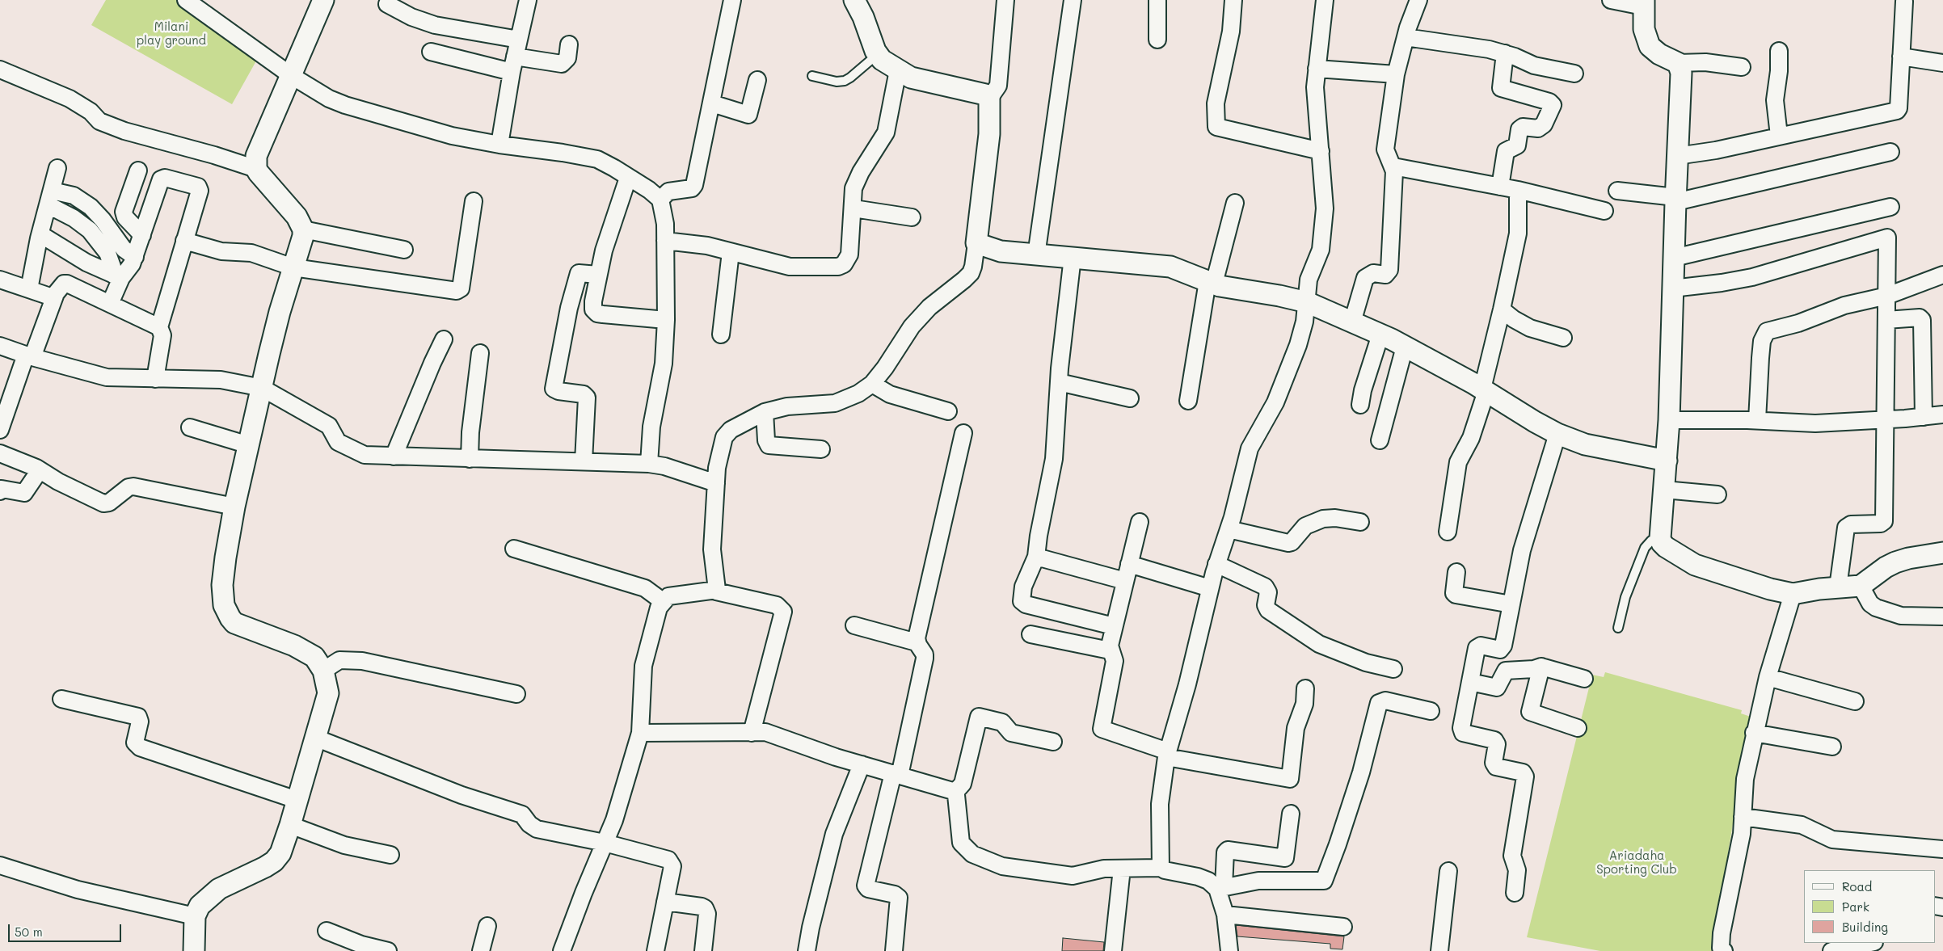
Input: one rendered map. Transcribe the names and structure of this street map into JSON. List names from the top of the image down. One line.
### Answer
{"parks":["Milani play ground","Ariadaha Sporting Club"],"legend":["Road","Park","Building"],"scale_bar":"50 m"}
